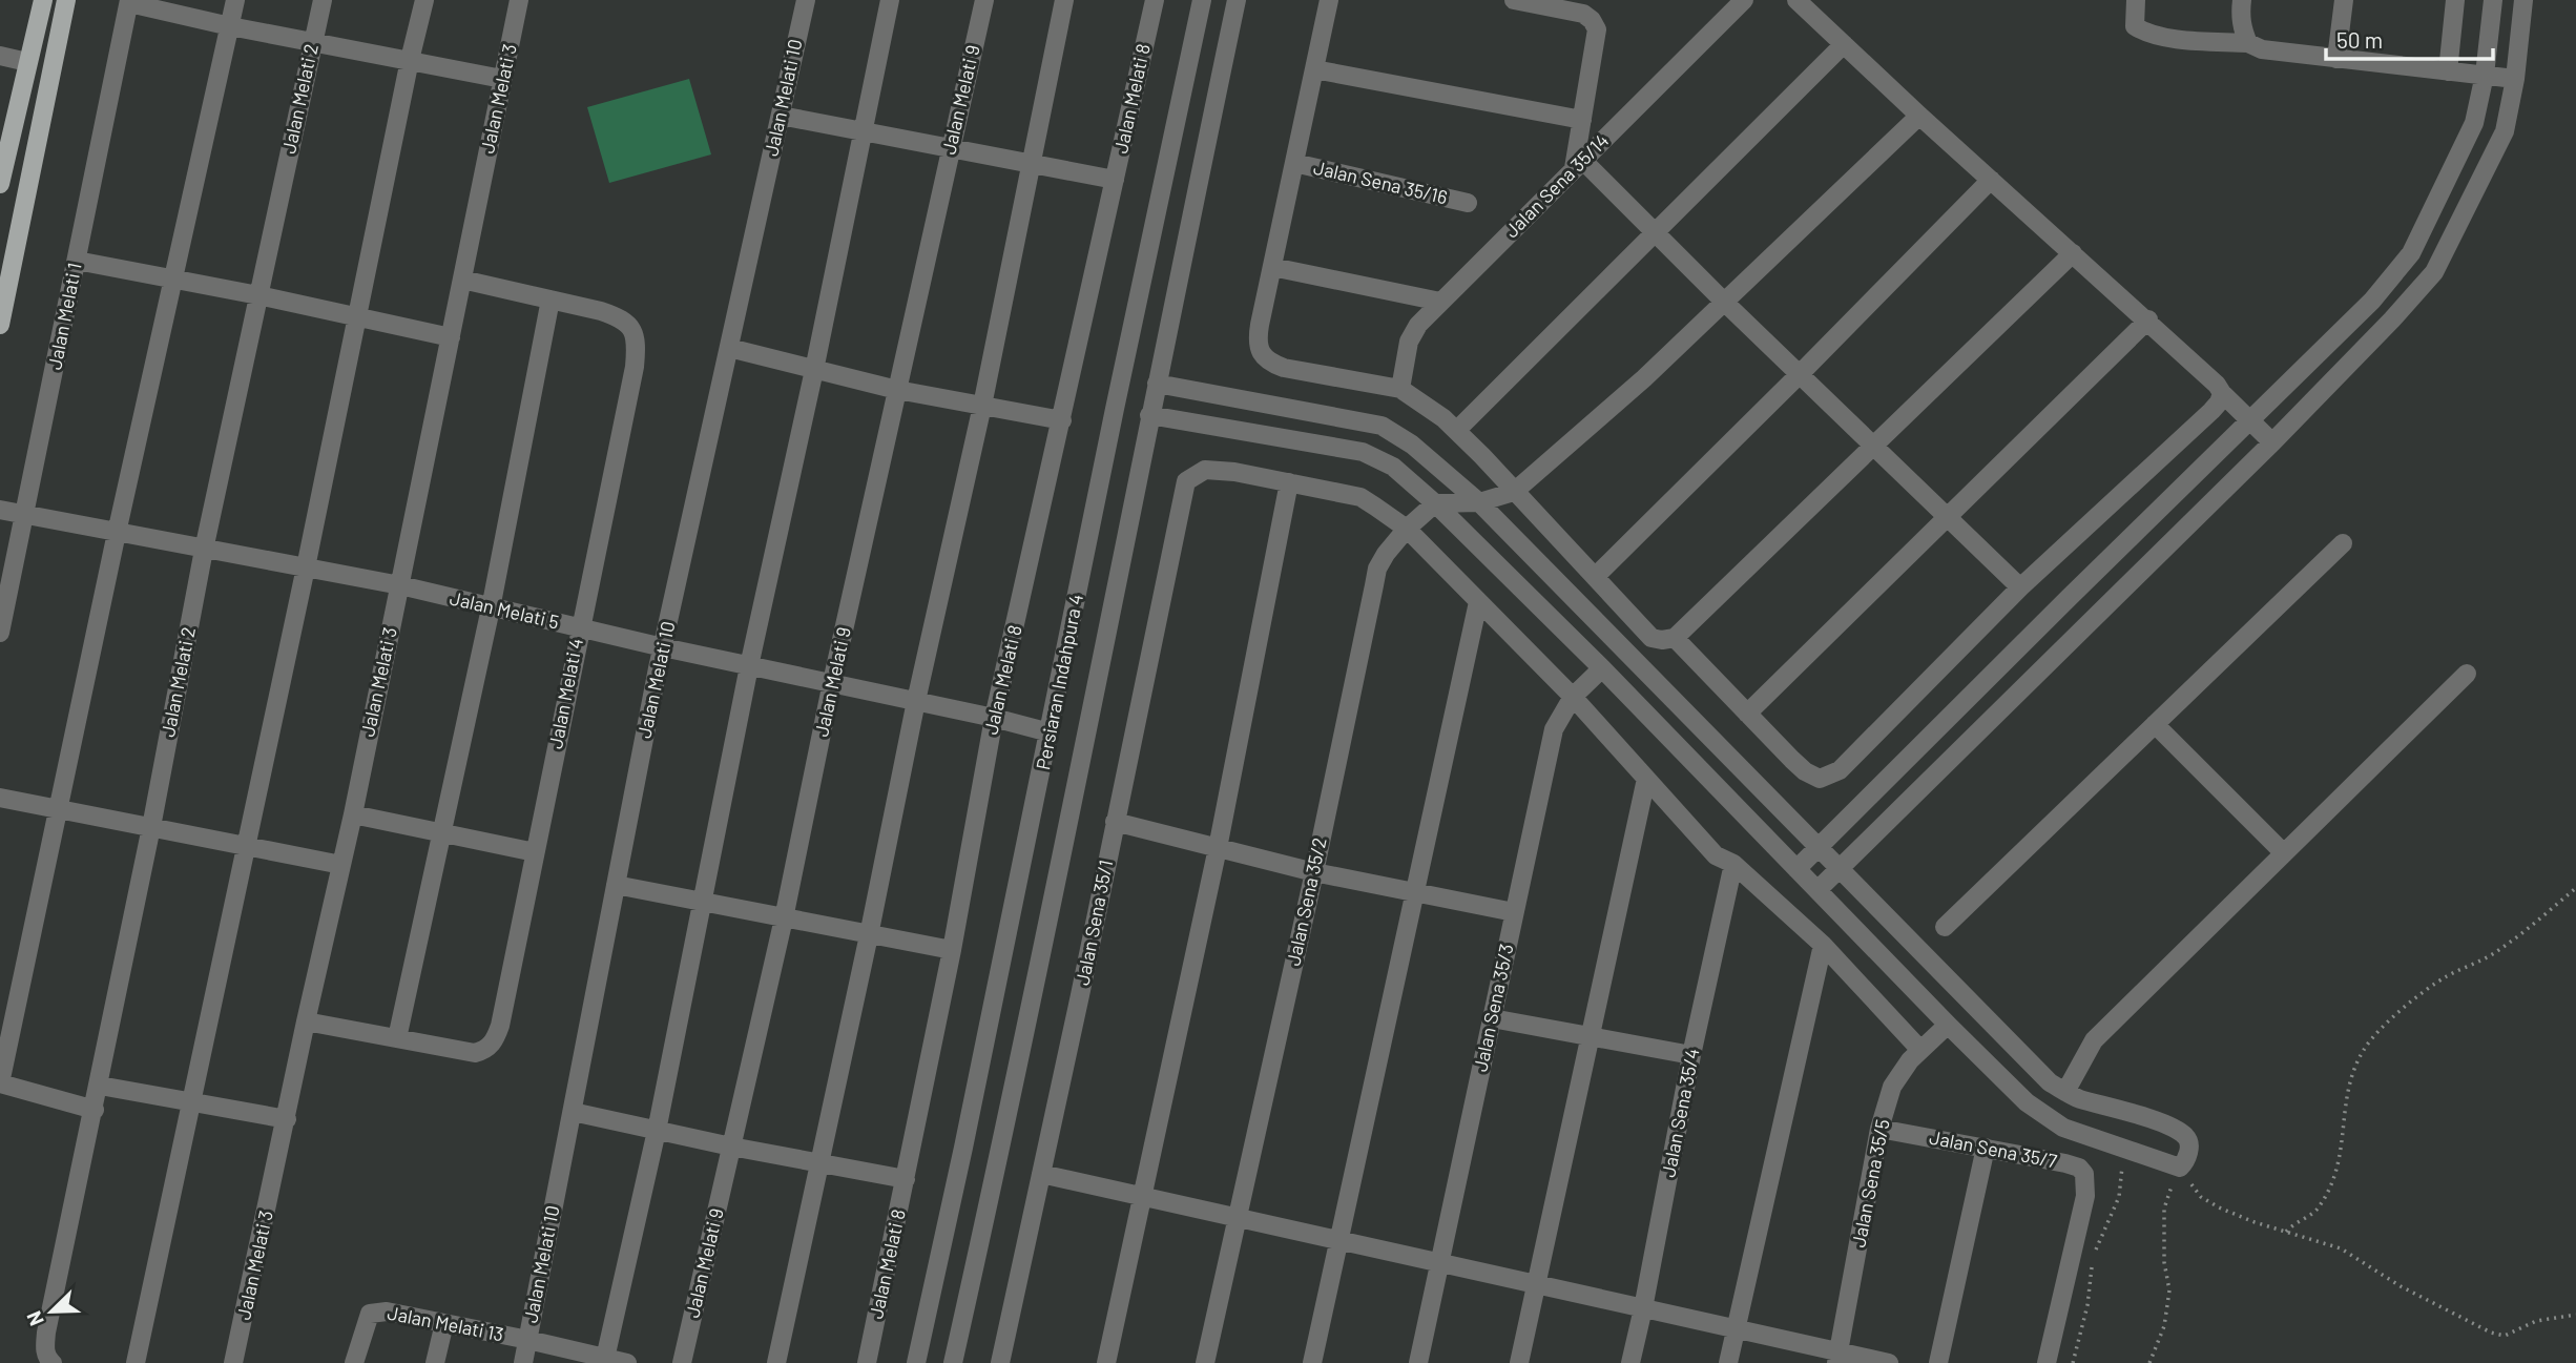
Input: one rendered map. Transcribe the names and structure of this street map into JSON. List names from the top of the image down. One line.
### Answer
{"streets":{"street":["Jalan Melati 10","Jalan Melati 2","Jalan Melati 3","Jalan Melati 8","Jalan Melati 9","Jalan Sena 35/16","Jalan Sena 35/14","Jalan Melati 1","Jalan Melati 5","Persiaran Indahpura 4","Jalan Melati 4","Jalan Sena 35/2","Jalan Sena 35/1","Jalan Sena 35/3","Jalan Sena 35/4","Jalan Sena 35/7","Jalan Sena 35/5","Jalan Melati 13"]},"crossings":[["Jalan Melati 10","Jalan Melati 5"],["Jalan Melati 10","Jalan Melati 13"],["Jalan Melati 2","Jalan Melati 5"],["Jalan Melati 3","Jalan Melati 5"],["Jalan Melati 3","Jalan Melati 4"],["Jalan Melati 8","Jalan Melati 5"],["Jalan Melati 9","Jalan Melati 5"],["Jalan Melati 1","Jalan Melati 5"],["Jalan Melati 5","Persiaran Indahpura 4"],["Jalan Melati 5","Jalan Melati 4"],["Jalan Sena 35/7","Jalan Sena 35/5"]],"scale_bar":"50 m","north":"bottom left"}
